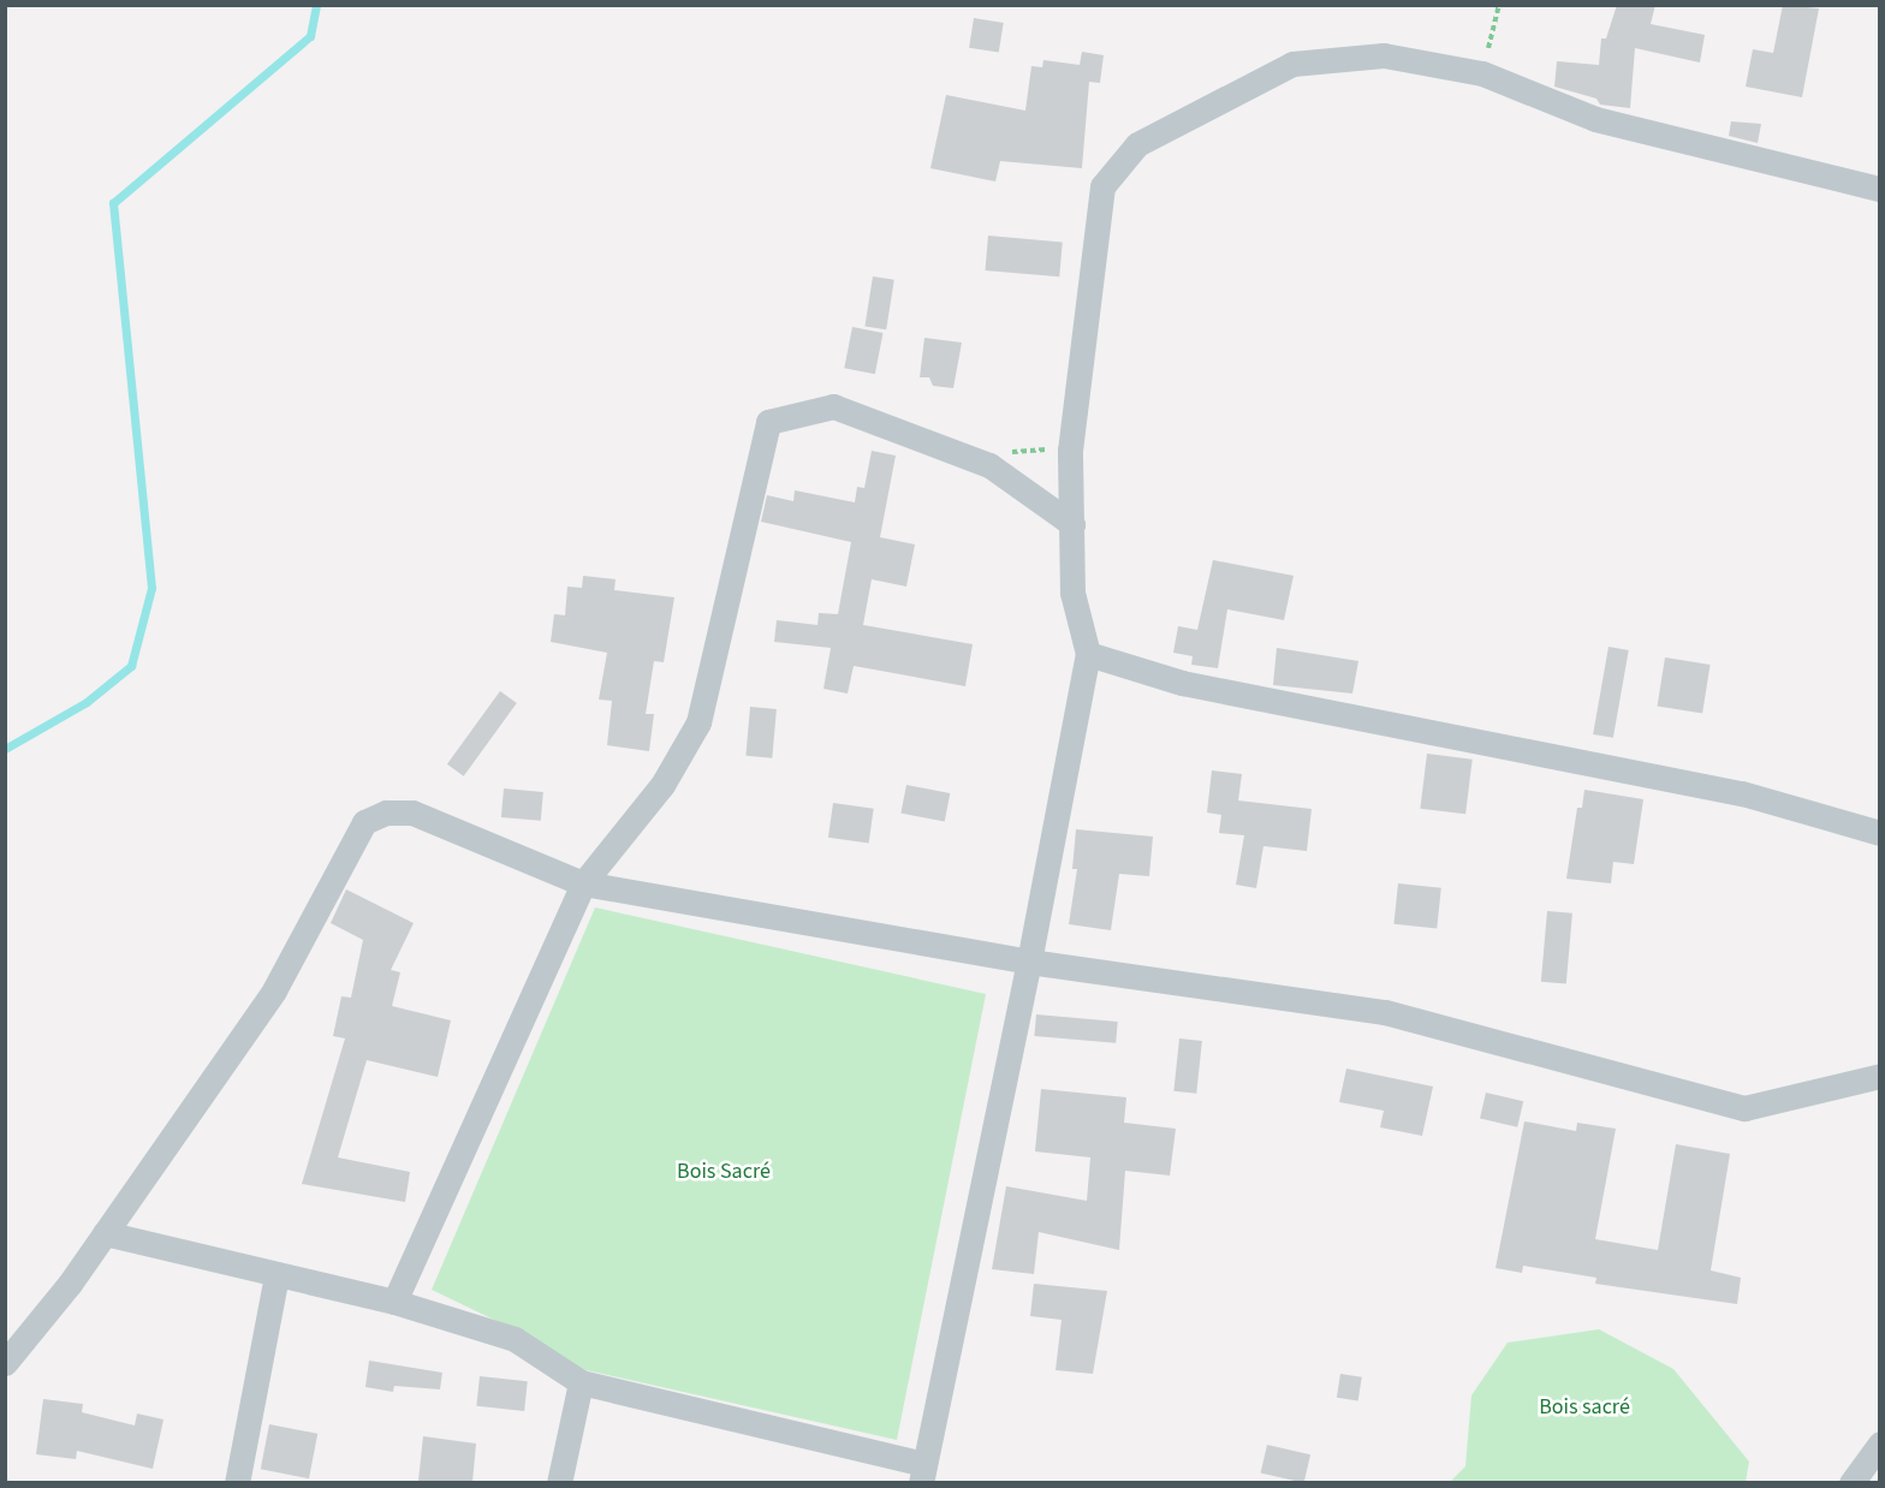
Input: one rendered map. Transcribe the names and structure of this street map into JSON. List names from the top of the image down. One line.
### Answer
{"parks":["Bois Sacré","Bois sacré"]}
